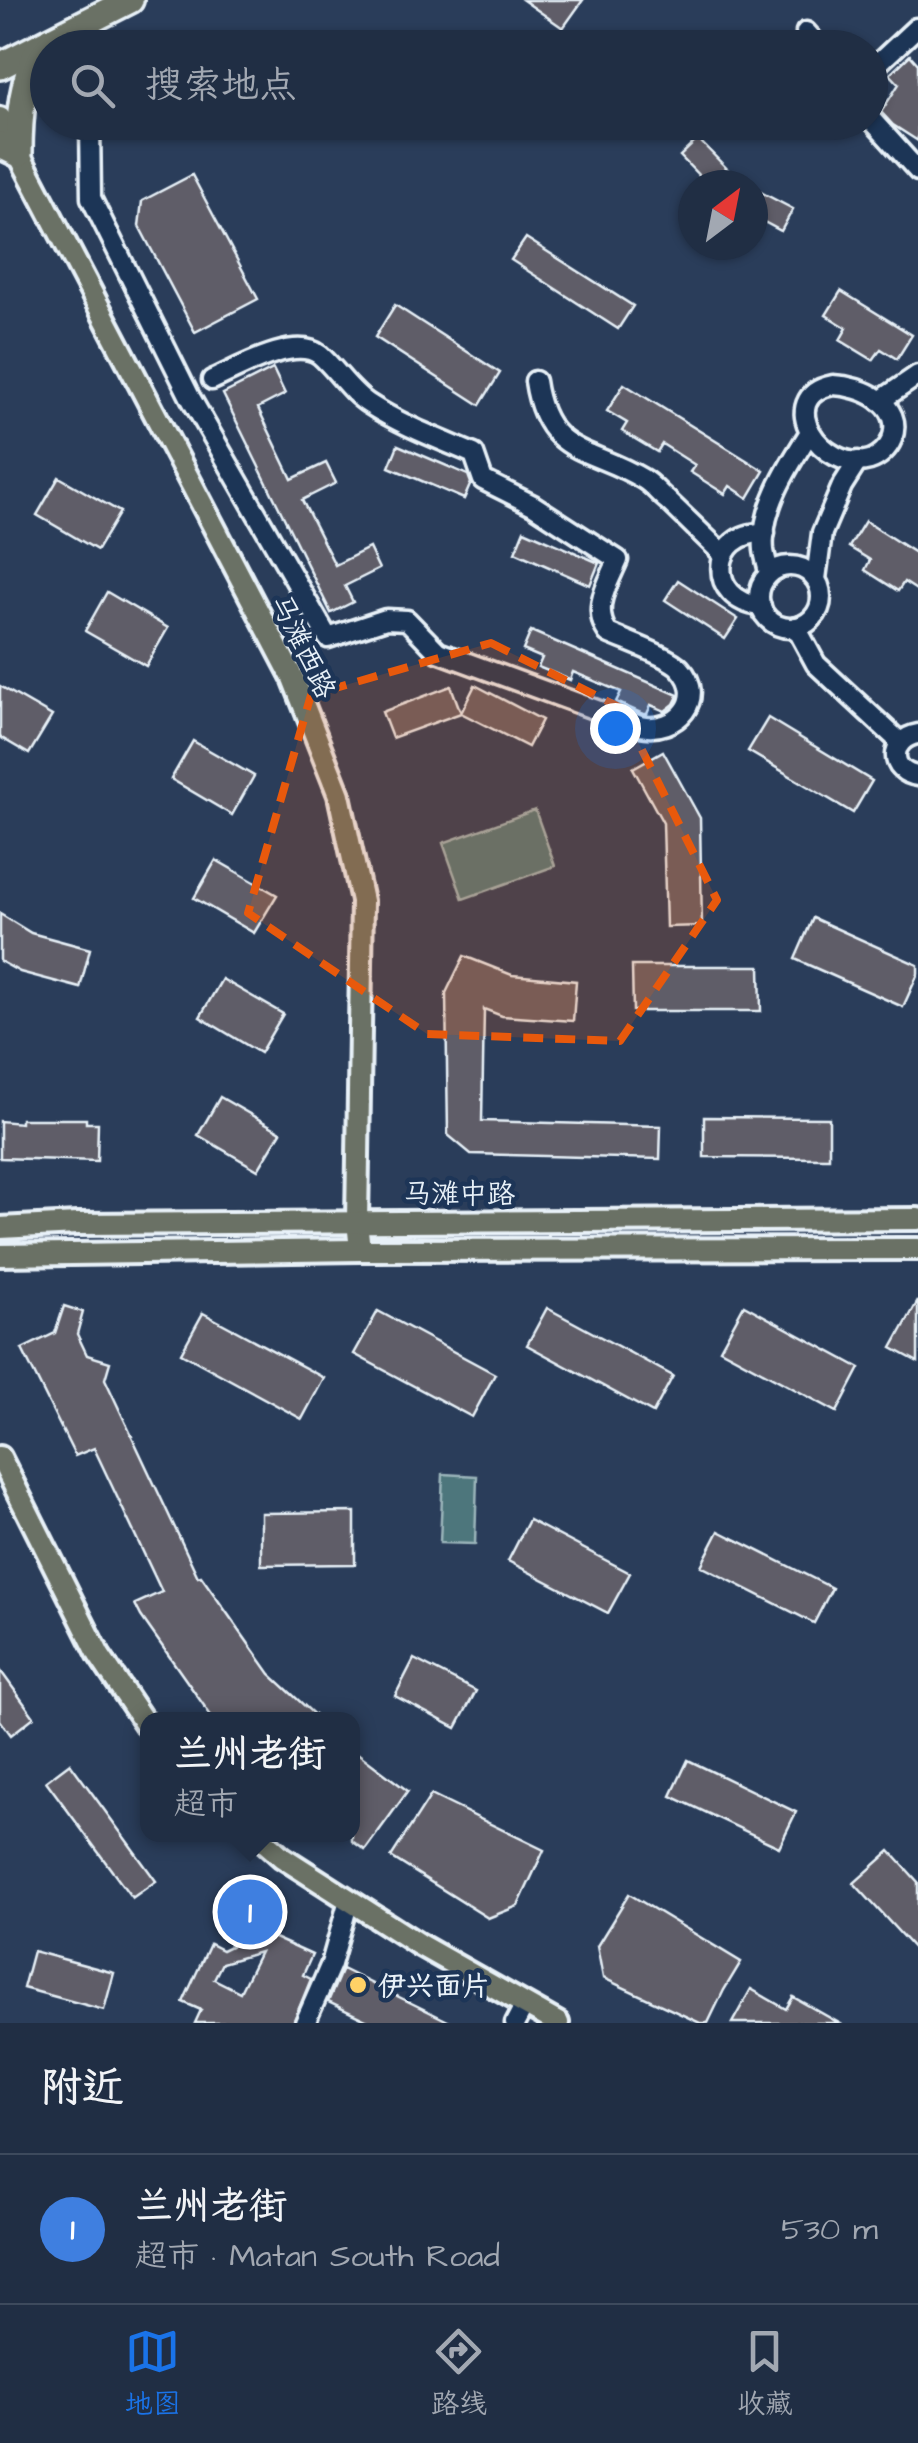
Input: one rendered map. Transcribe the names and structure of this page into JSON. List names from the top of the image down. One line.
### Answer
{"streets":{"main road":["马滩西路","马滩中路"]},"crossings":[["马滩西路","马滩中路"]],"places":["伊兴面片"],"north":"top right","page":{"search":"搜索地点","popup":["兰州老街","超市"],"pins":"1","heading":"附近","list":[{"mark":"1","name":"兰州老街","note":"超市 · Matan South Road","value":"530 m"}],"nav":["地图","路线","收藏"]}}
